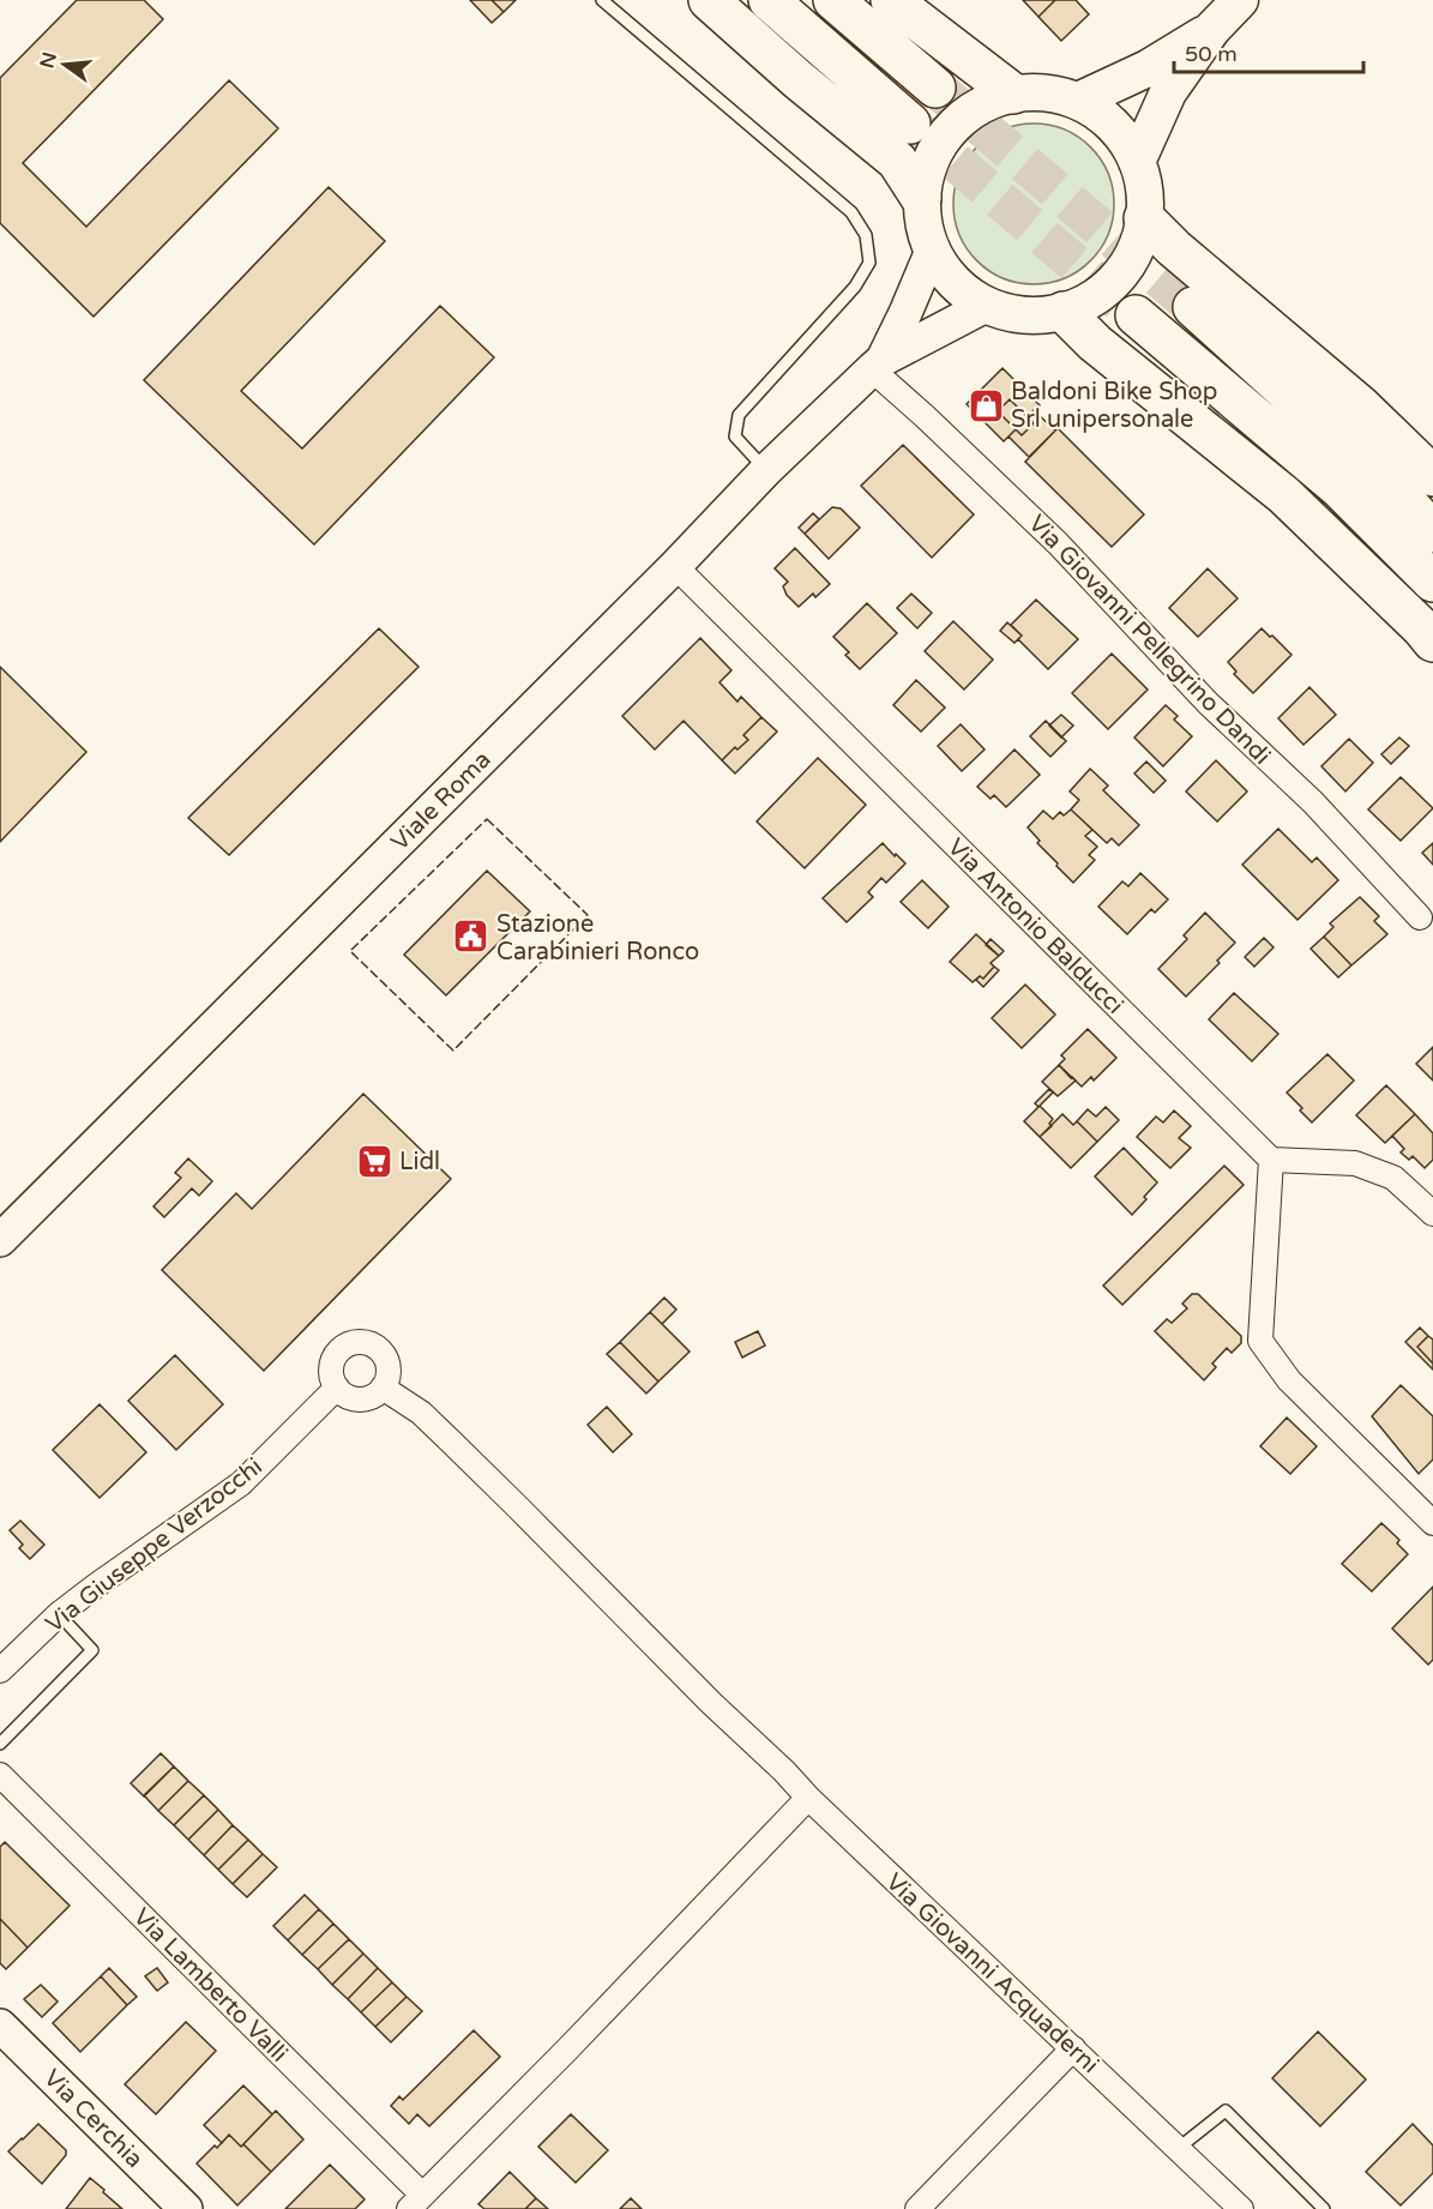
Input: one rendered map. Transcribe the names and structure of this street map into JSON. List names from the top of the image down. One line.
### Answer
{"streets":{"main road":["Viale Roma","Via Cerchia"],"street":["Via Giovanni Pellegrino Dandi","Via Antonio Balducci","Via Giuseppe Verzocchi","Via Giovanni Acquaderni","Via Lamberto Valli"]},"crossings":[["Via Giovanni Pellegrino Dandi","Viale Roma"],["Viale Roma","Via Antonio Balducci"],["Via Giuseppe Verzocchi","Via Giovanni Acquaderni"]],"places":{"shop":["Baldoni Bike Shop Srl unipersonale"],"public building":["Stazione Carabinieri Ronco"],"supermarket":["Lidl"]},"scale_bar":"50 m","north":"left"}
